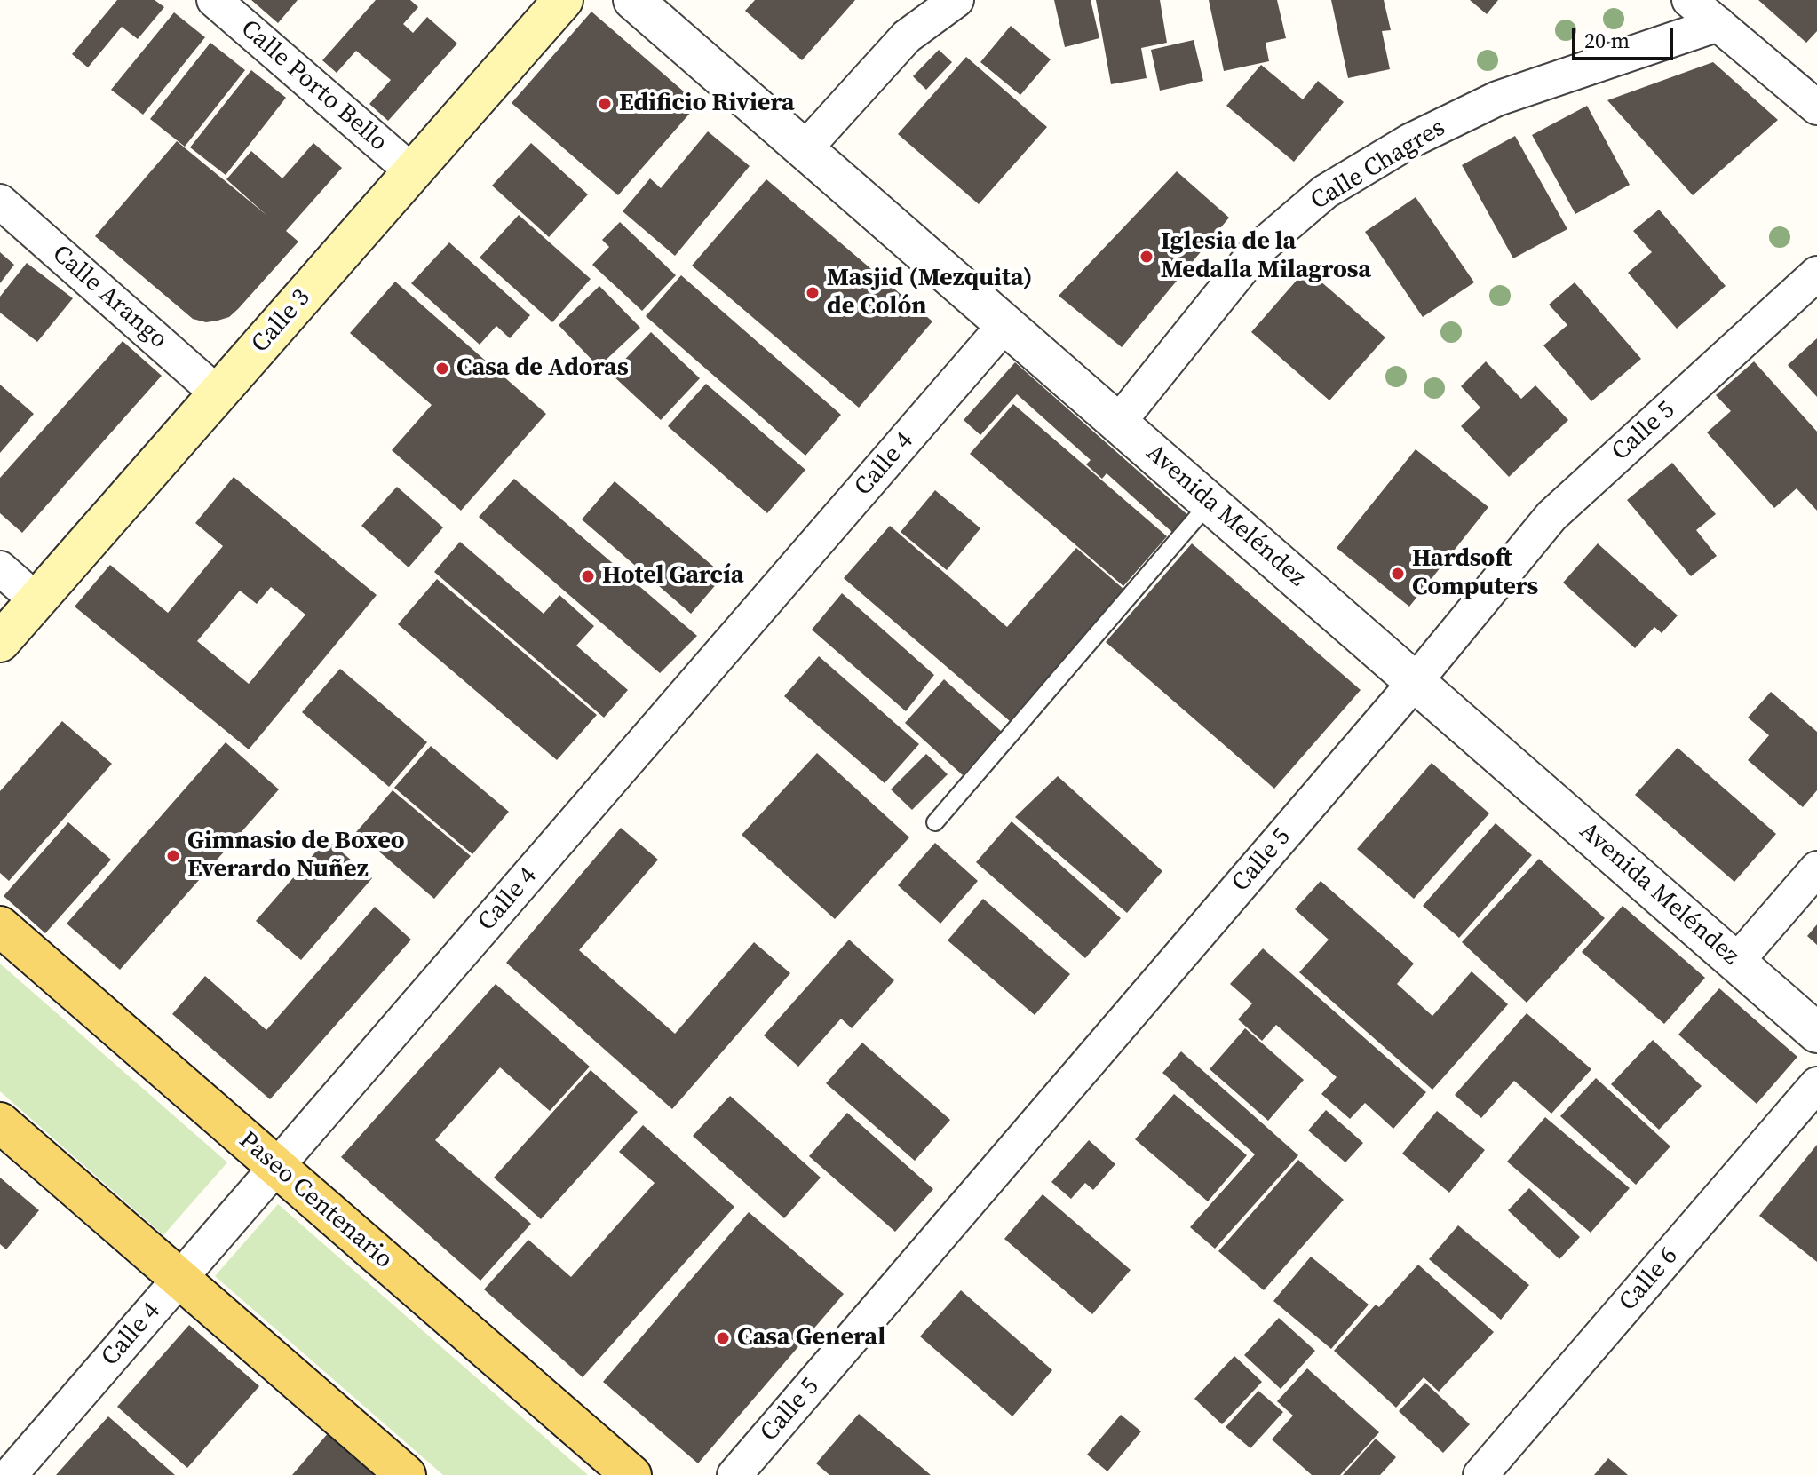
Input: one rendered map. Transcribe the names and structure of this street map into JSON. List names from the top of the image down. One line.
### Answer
{"streets":{"main road":["Calle 3","Paseo Centenario"],"street":["Calle Porto Bello","Calle Chagres","Calle Arango","Calle 5","Calle 4","Avenida Meléndez","Calle 6"]},"crossings":[["Calle Porto Bello","Calle 3"],["Calle Chagres","Avenida Meléndez"],["Calle Arango","Calle 3"],["Calle 5","Avenida Meléndez"],["Calle 4","Avenida Meléndez"],["Calle 4","Paseo Centenario"]],"places":["Edificio Riviera","Iglesia de la Medalla Milagrosa","Masjid (Mezquita) de Colón","Casa de Adoras","Hardsoft Computers","Hotel García","Gimnasio de Boxeo Everardo Nuñez","Casa General"],"scale_bar":"20 m"}
